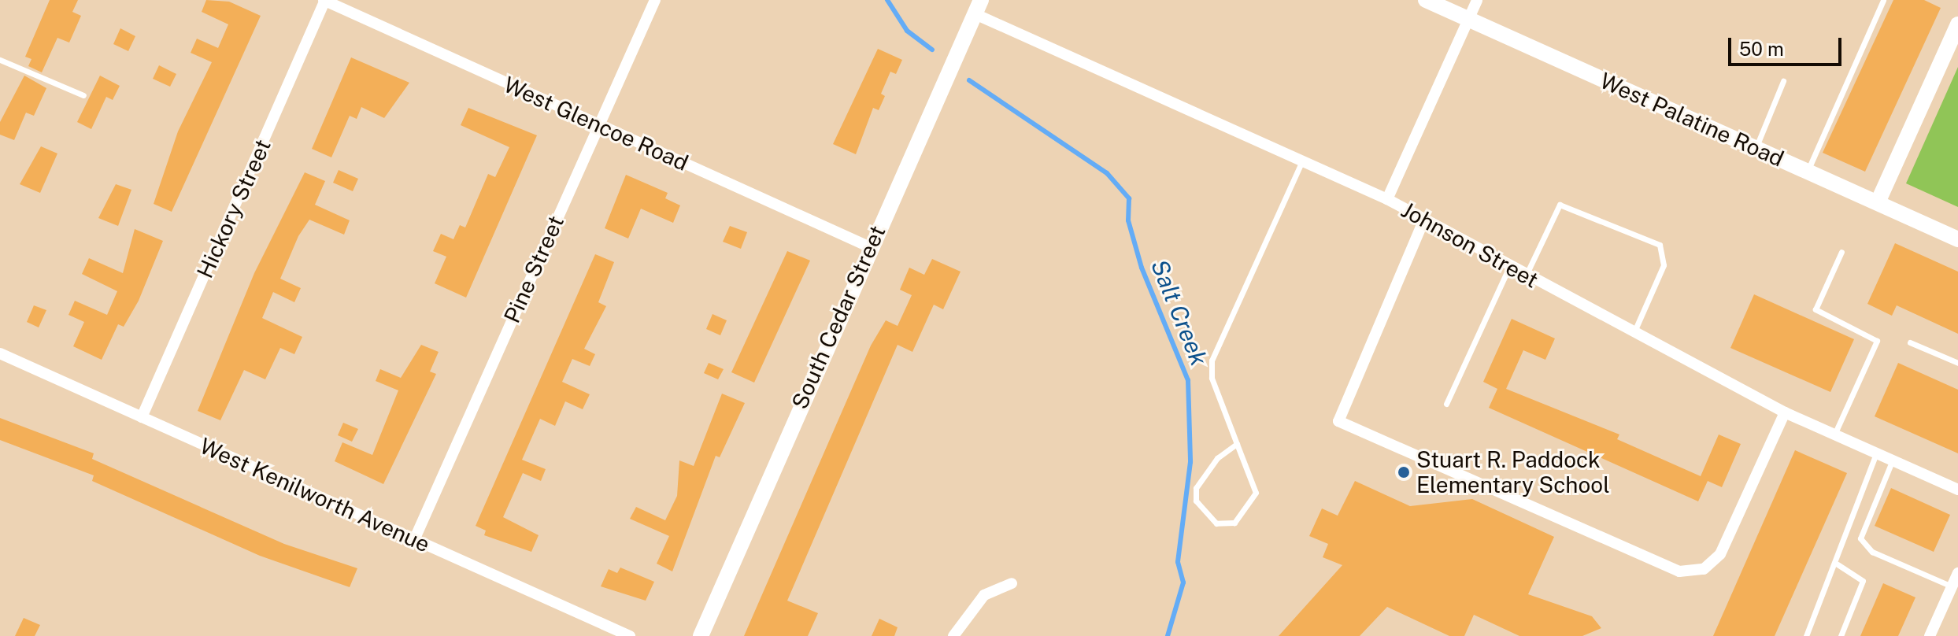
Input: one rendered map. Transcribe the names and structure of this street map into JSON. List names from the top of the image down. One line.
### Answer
{"streets":{"street":["West Palatine Road","West Glencoe Road","Hickory Street","Johnson Street","Pine Street","South Cedar Street","West Kenilworth Avenue"]},"crossings":[["West Glencoe Road","Hickory Street"],["West Glencoe Road","Pine Street"],["West Glencoe Road","South Cedar Street"],["Hickory Street","West Kenilworth Avenue"],["Johnson Street","South Cedar Street"],["Pine Street","West Kenilworth Avenue"]],"water":["Salt Creek"],"places":["Stuart R. Paddock Elementary School"],"scale_bar":"50 m"}
